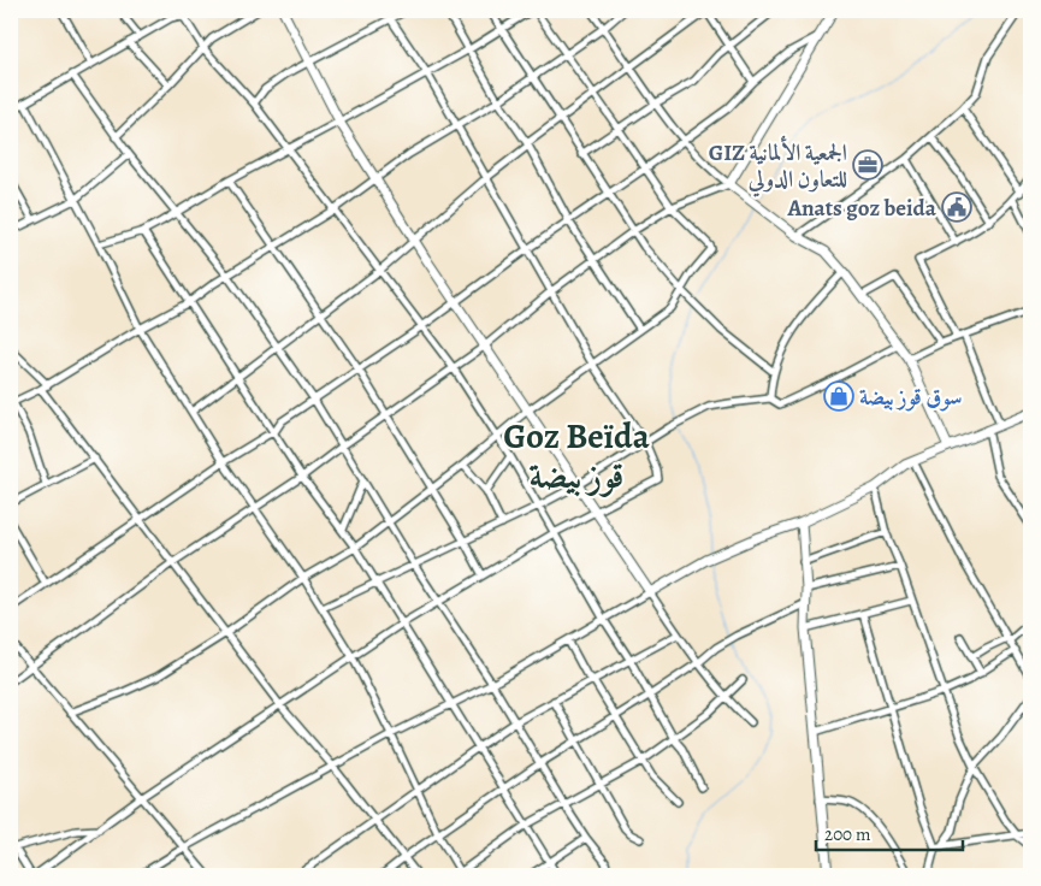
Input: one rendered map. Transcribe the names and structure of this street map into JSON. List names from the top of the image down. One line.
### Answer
{"districts":["Goz Beïda قوز بيضة"],"places":{"office":["GIZ الجمعية الألمانية للتعاون الدولي"],"public building":["Anats goz beida"],"shop":["سوق قوز بيضة"]},"scale_bar":"200 m"}
